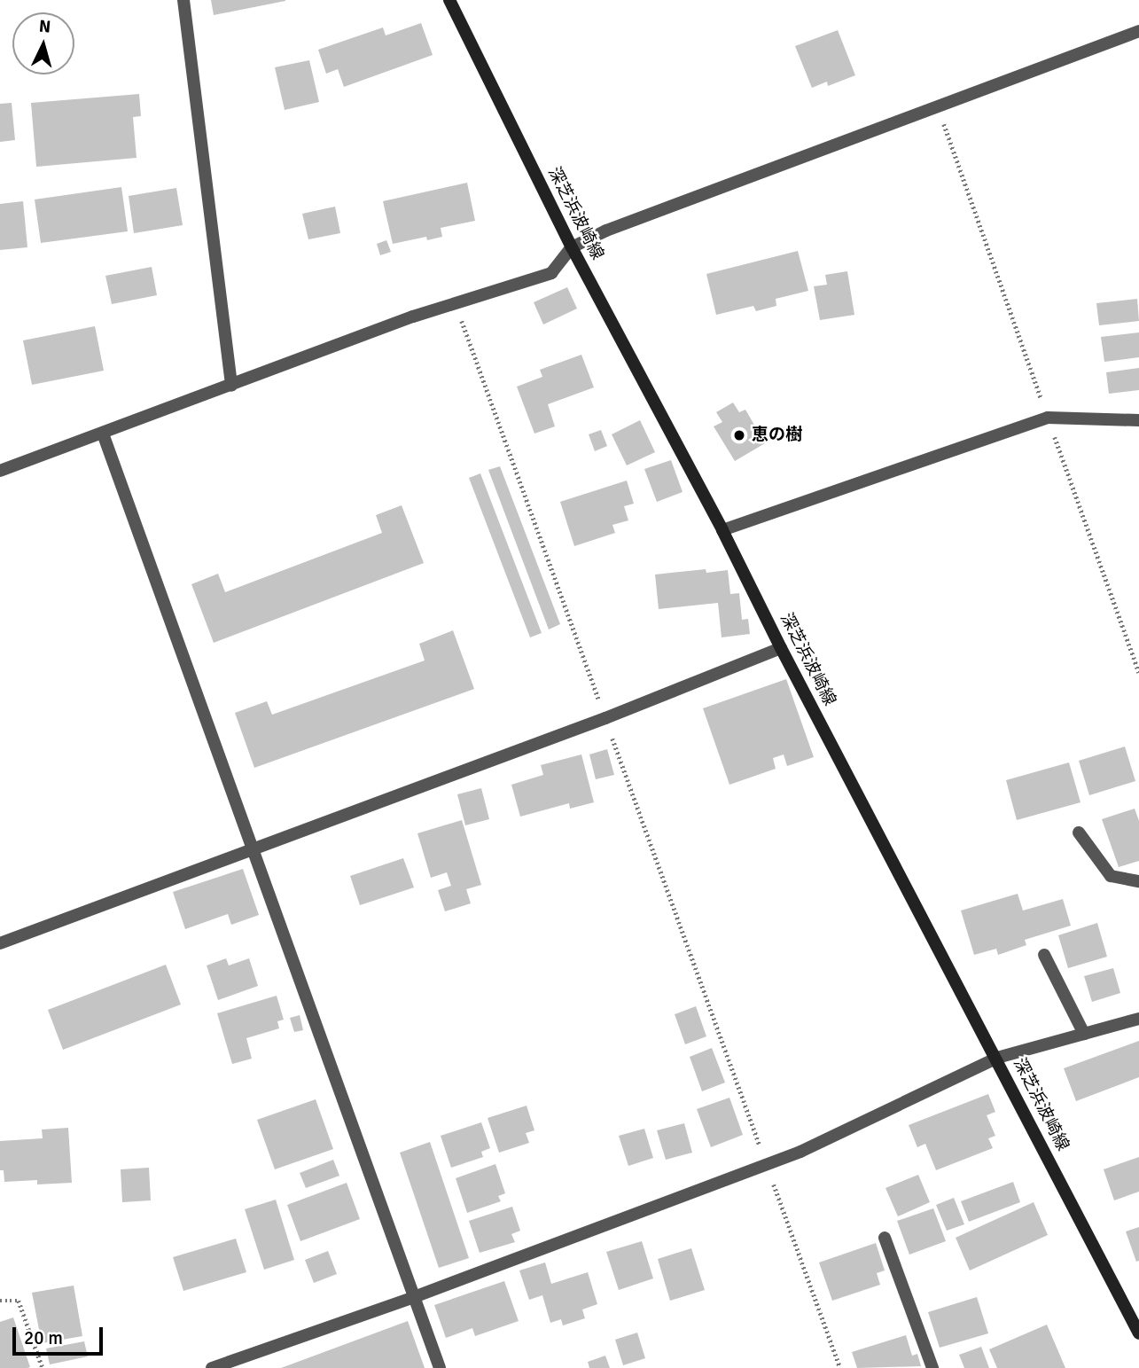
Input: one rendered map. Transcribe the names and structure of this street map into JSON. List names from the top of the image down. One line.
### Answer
{"streets":{"main road":["深芝浜波崎線"]},"places":["恵の樹"],"scale_bar":"20 m","north":"top"}
